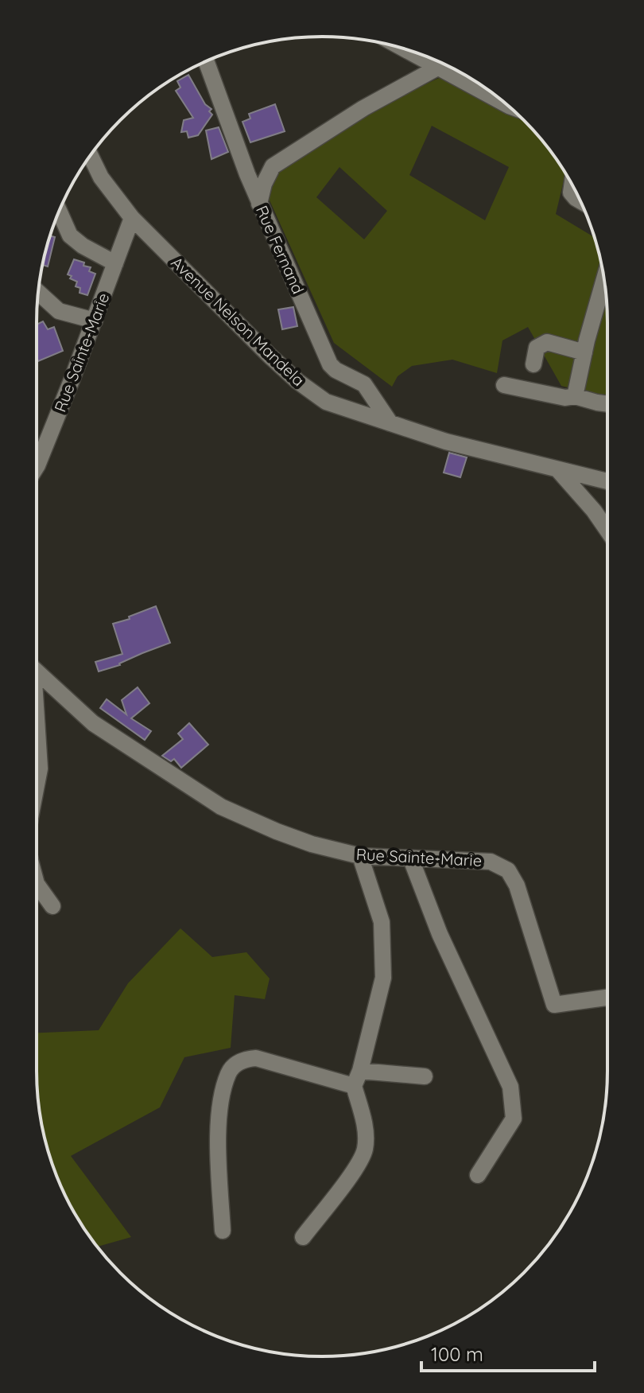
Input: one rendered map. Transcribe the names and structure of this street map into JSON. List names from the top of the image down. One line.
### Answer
{"streets":{"street":["Rue Fernand","Avenue Nelson Mandela","Rue Sainte-Marie"]},"crossings":[["Rue Fernand","Avenue Nelson Mandela"],["Avenue Nelson Mandela","Rue Sainte-Marie"]],"scale_bar":"100 m"}
